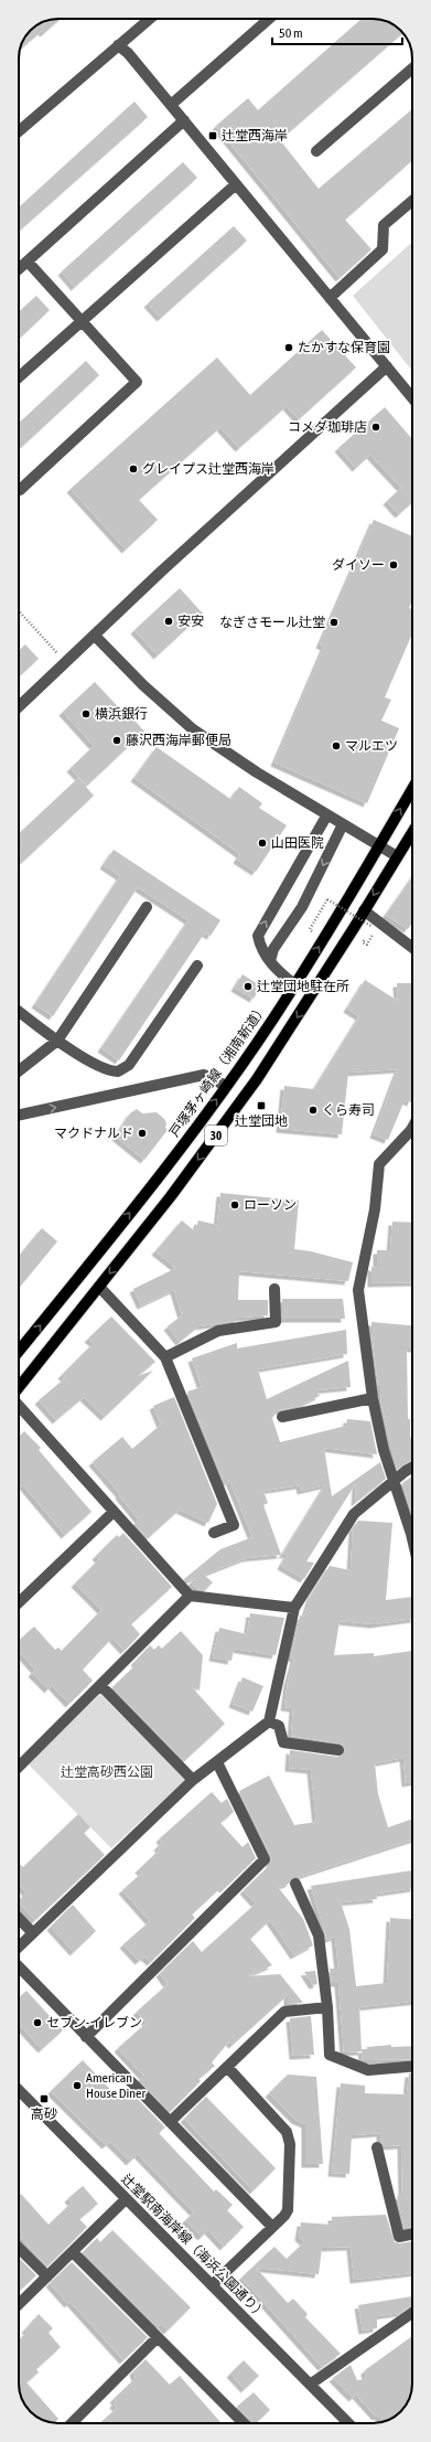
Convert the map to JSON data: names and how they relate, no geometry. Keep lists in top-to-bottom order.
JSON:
{
  "streets": {
    "main road": ["戸塚茅ヶ崎線（湘南新道）", "30"],
    "street": ["辻堂駅南海岸線（海浜公園通り）"]
  },
  "parks": ["辻堂高砂西公園"],
  "places": {
    "transit": ["辻堂西海岸", "辻堂団地", "高砂"],
    "other": [
      "たかすな保育園",
      "コメダ珈琲店",
      "グレイプス辻堂西海岸",
      "ダイソー",
      "安安",
      "なぎさモール辻堂",
      "横浜銀行",
      "藤沢西海岸郵便局",
      "マルエツ",
      "山田医院",
      "辻堂団地駐在所",
      "くら寿司",
      "マクドナルド",
      "ローソン",
      "セブン-イレブン",
      "American House Diner"
    ]
  },
  "scale_bar": "50 m"
}
